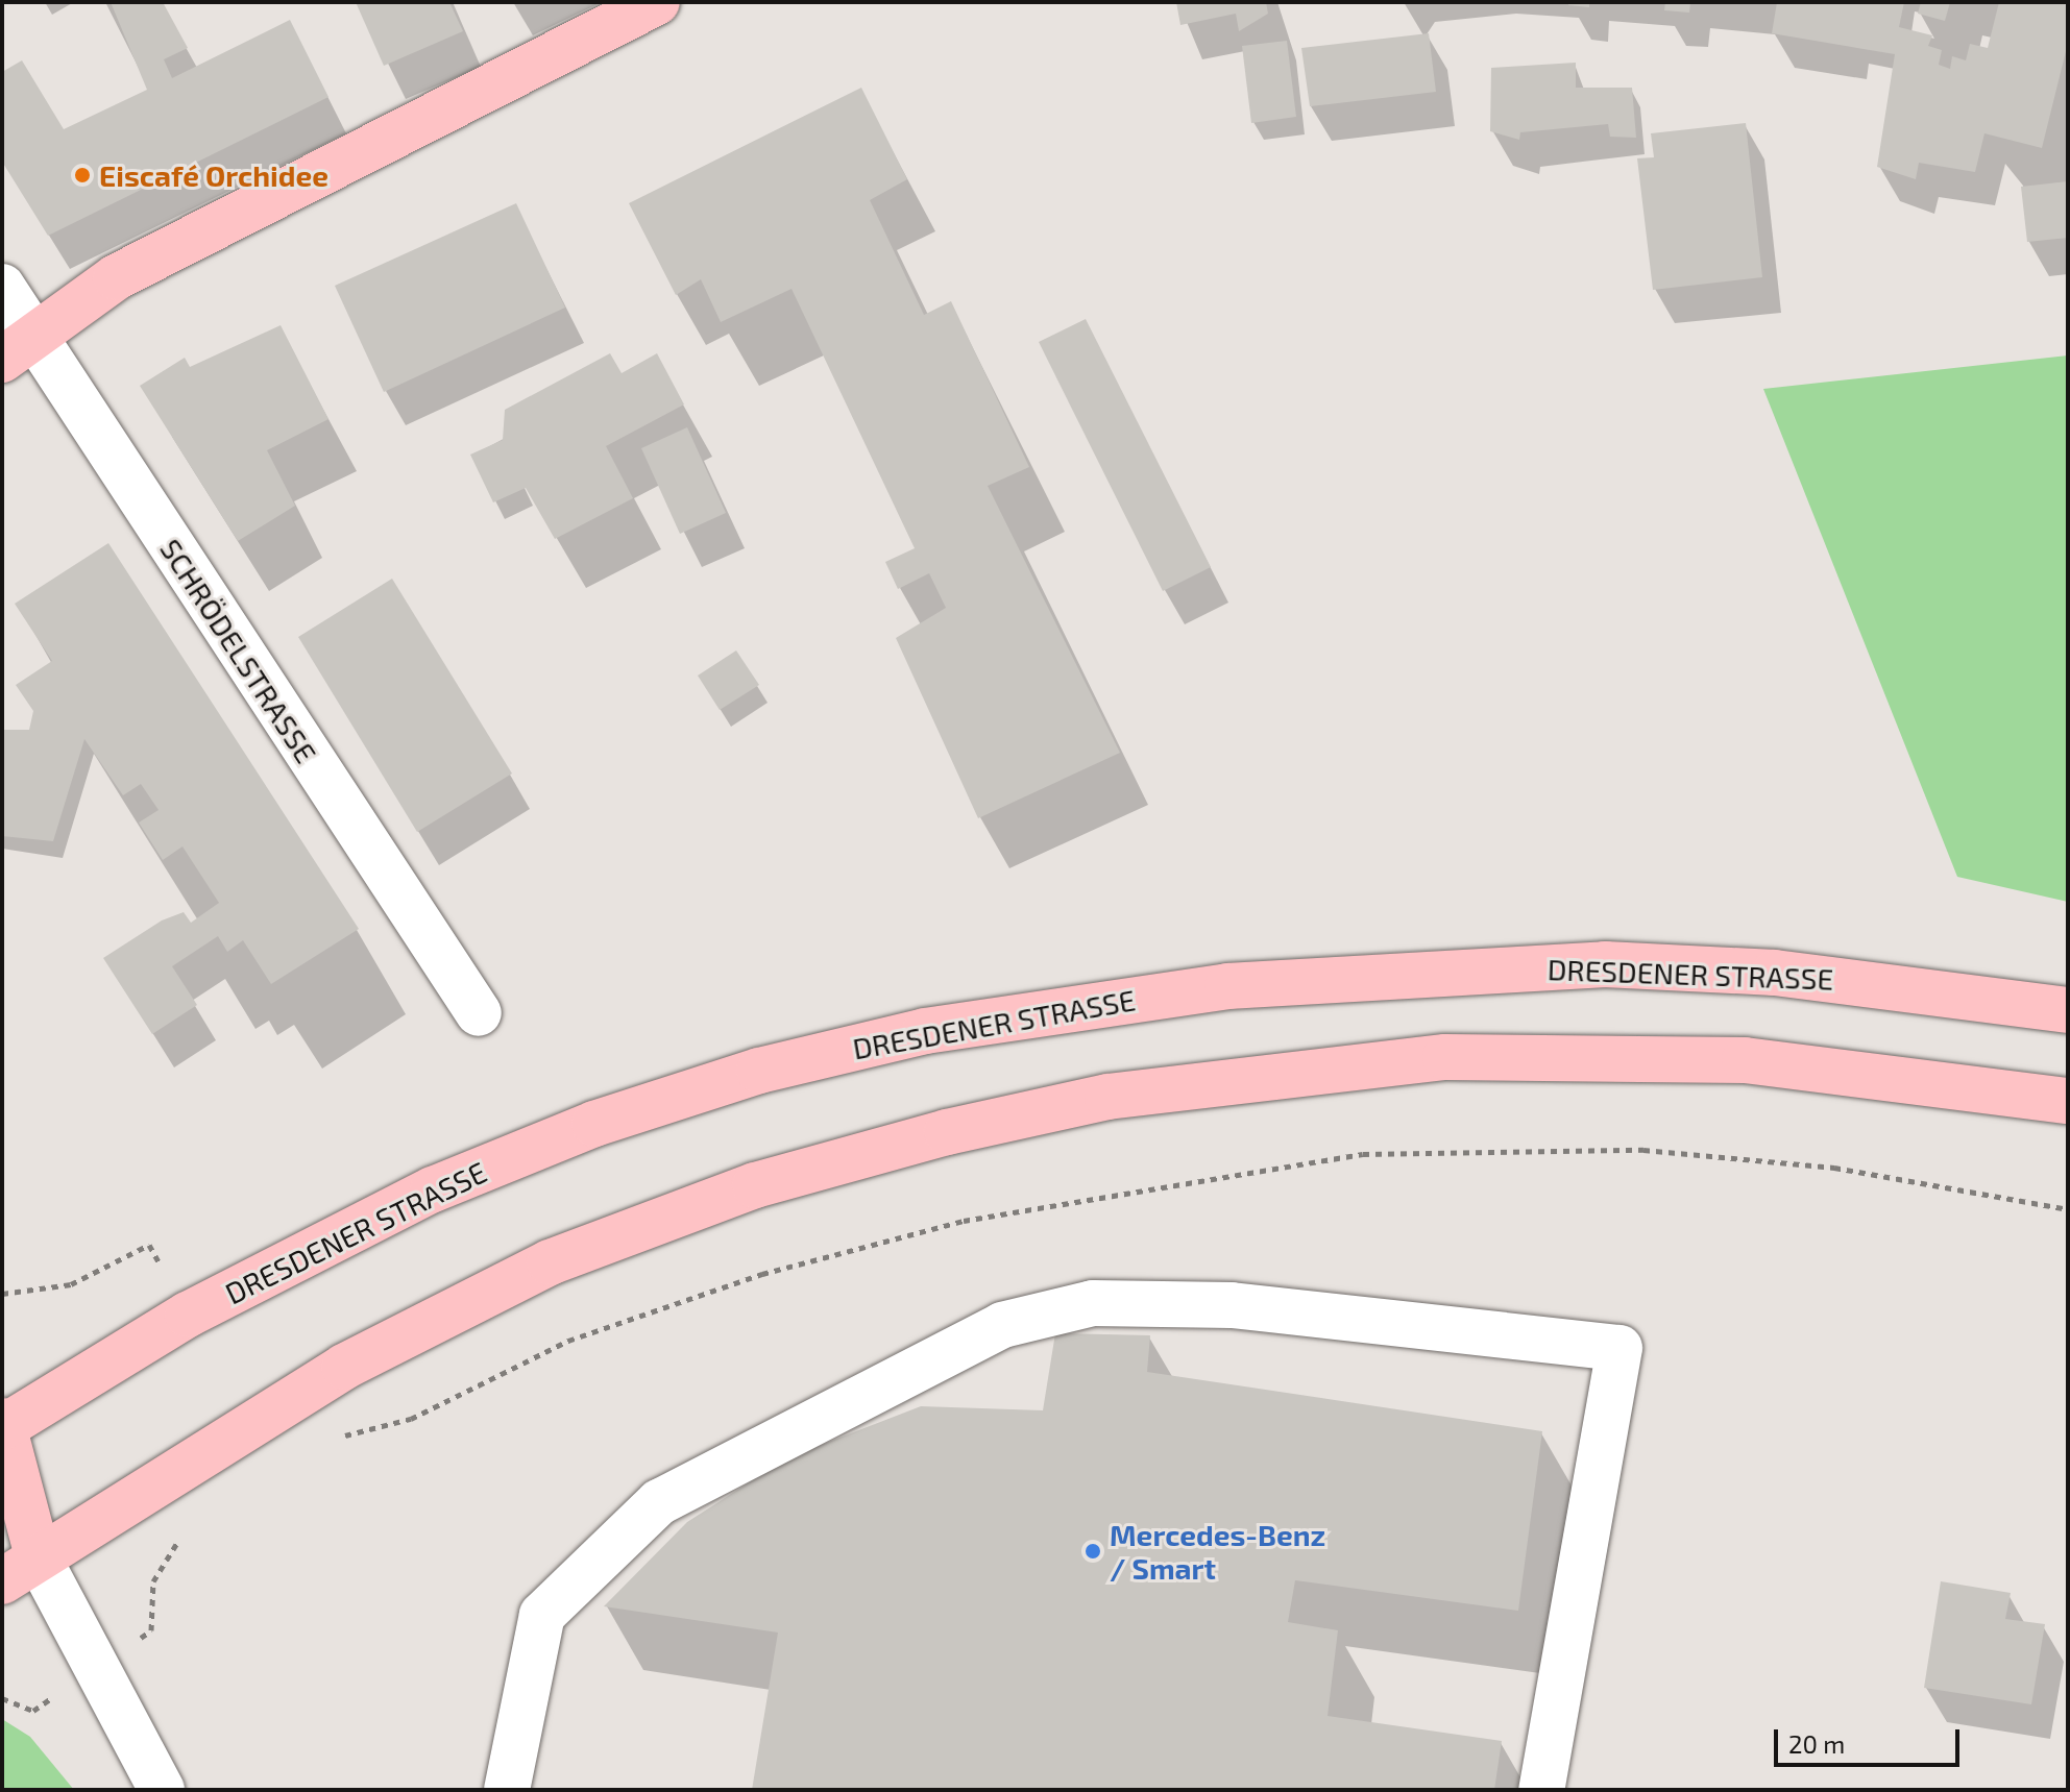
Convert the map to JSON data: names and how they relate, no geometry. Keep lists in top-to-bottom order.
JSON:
{
  "streets": {
    "main road": ["DRESDENER STRASSE"],
    "street": ["SCHRÖDELSTRASSE"]
  },
  "places": ["Eiscafé Orchidee", "Mercedes-Benz / Smart"],
  "scale_bar": "20 m"
}
